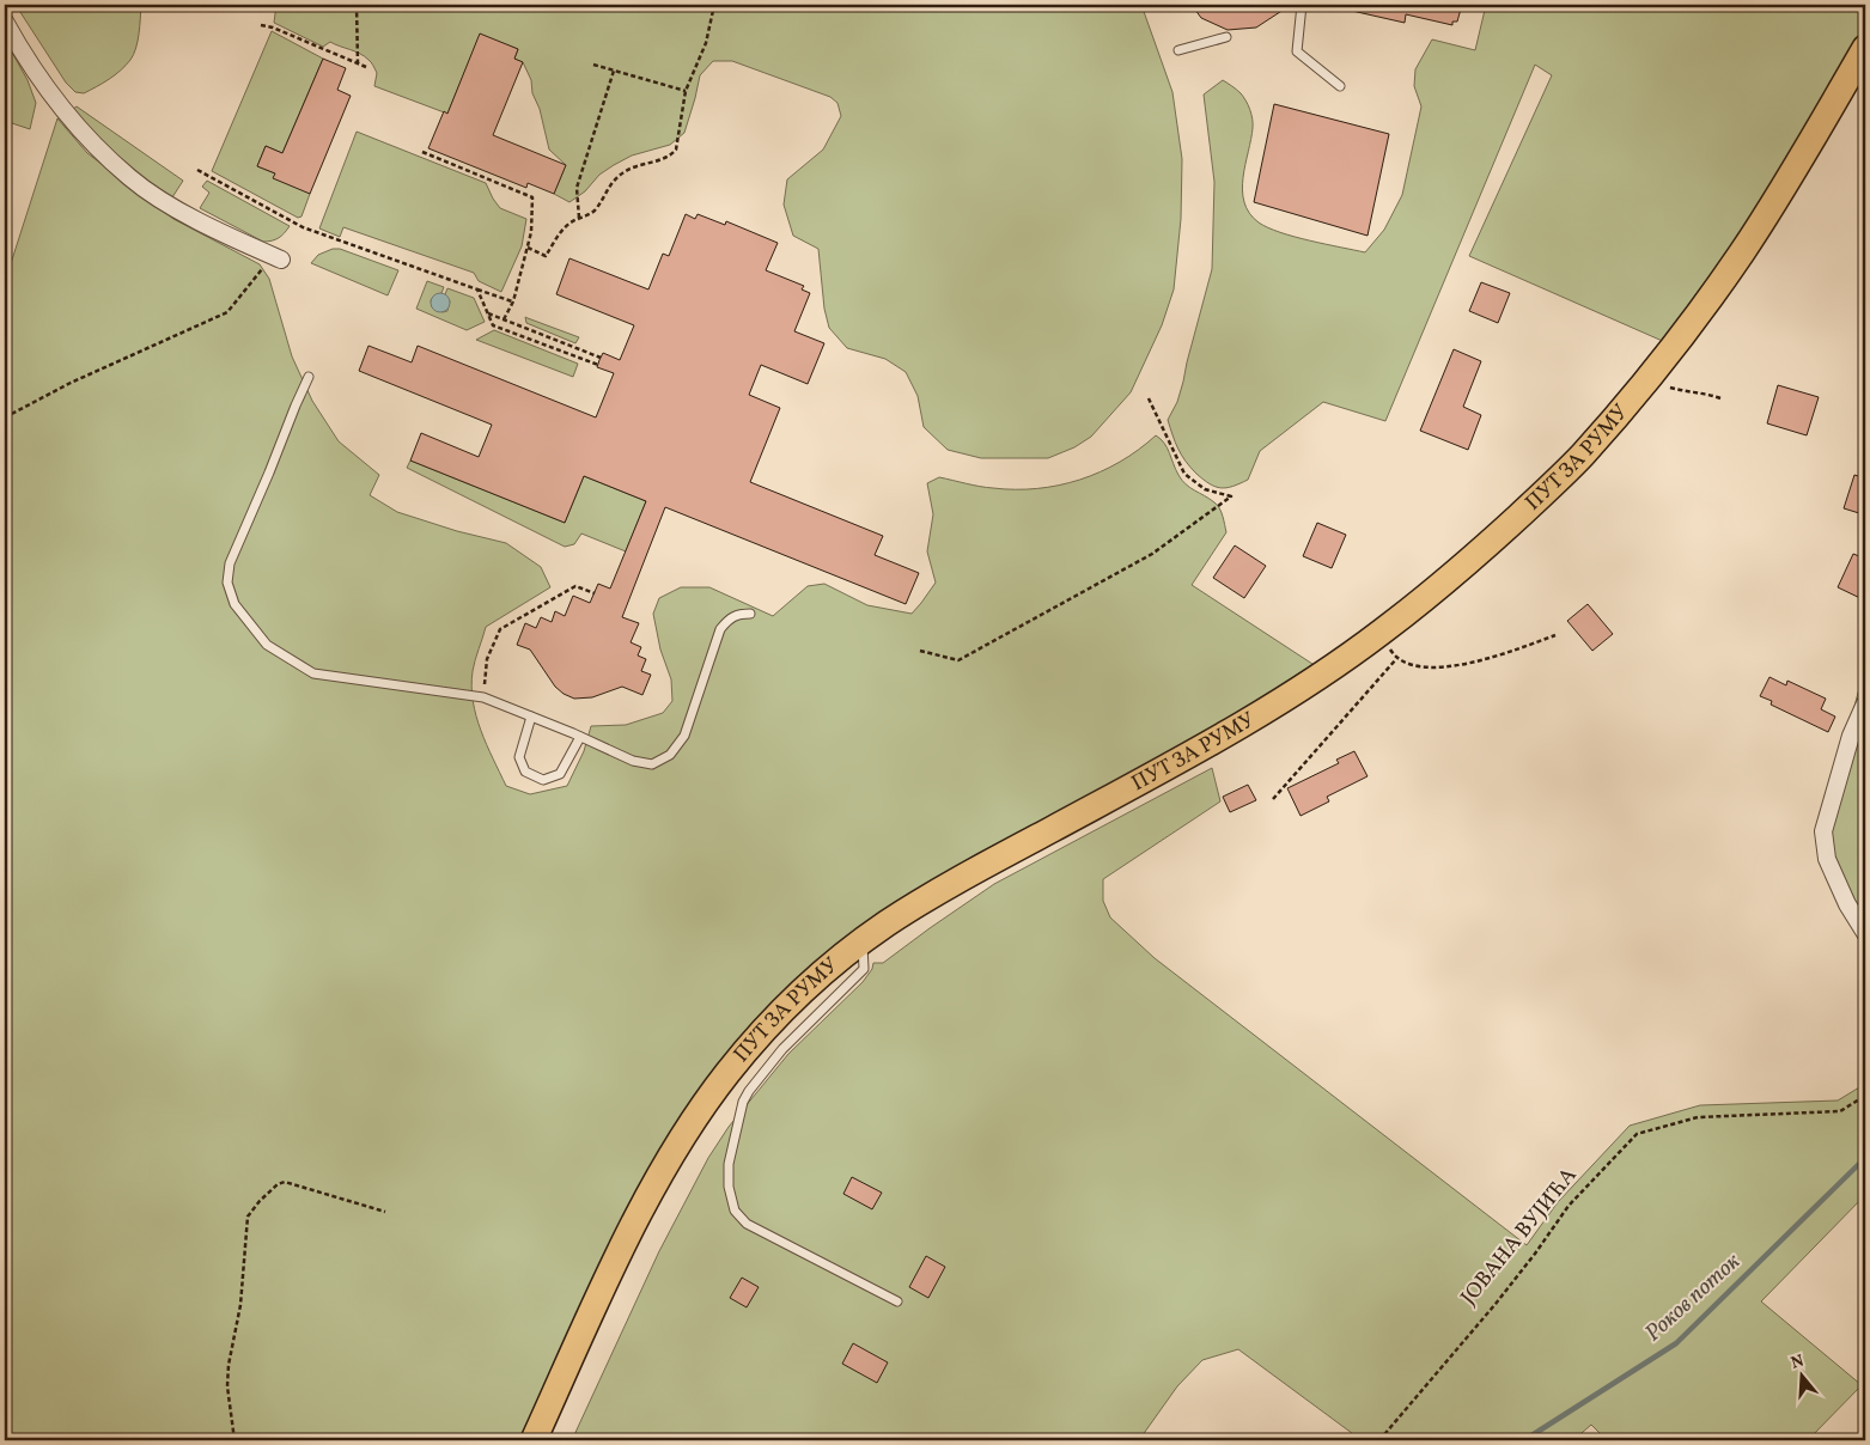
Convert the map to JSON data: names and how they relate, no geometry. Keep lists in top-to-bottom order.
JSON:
{
  "streets": {
    "main road": ["ПУТ ЗА РУМУ"],
    "path": ["ЈОВАНА ВУЈИЋА"]
  },
  "water": ["Роков поток"],
  "north": "top"
}
